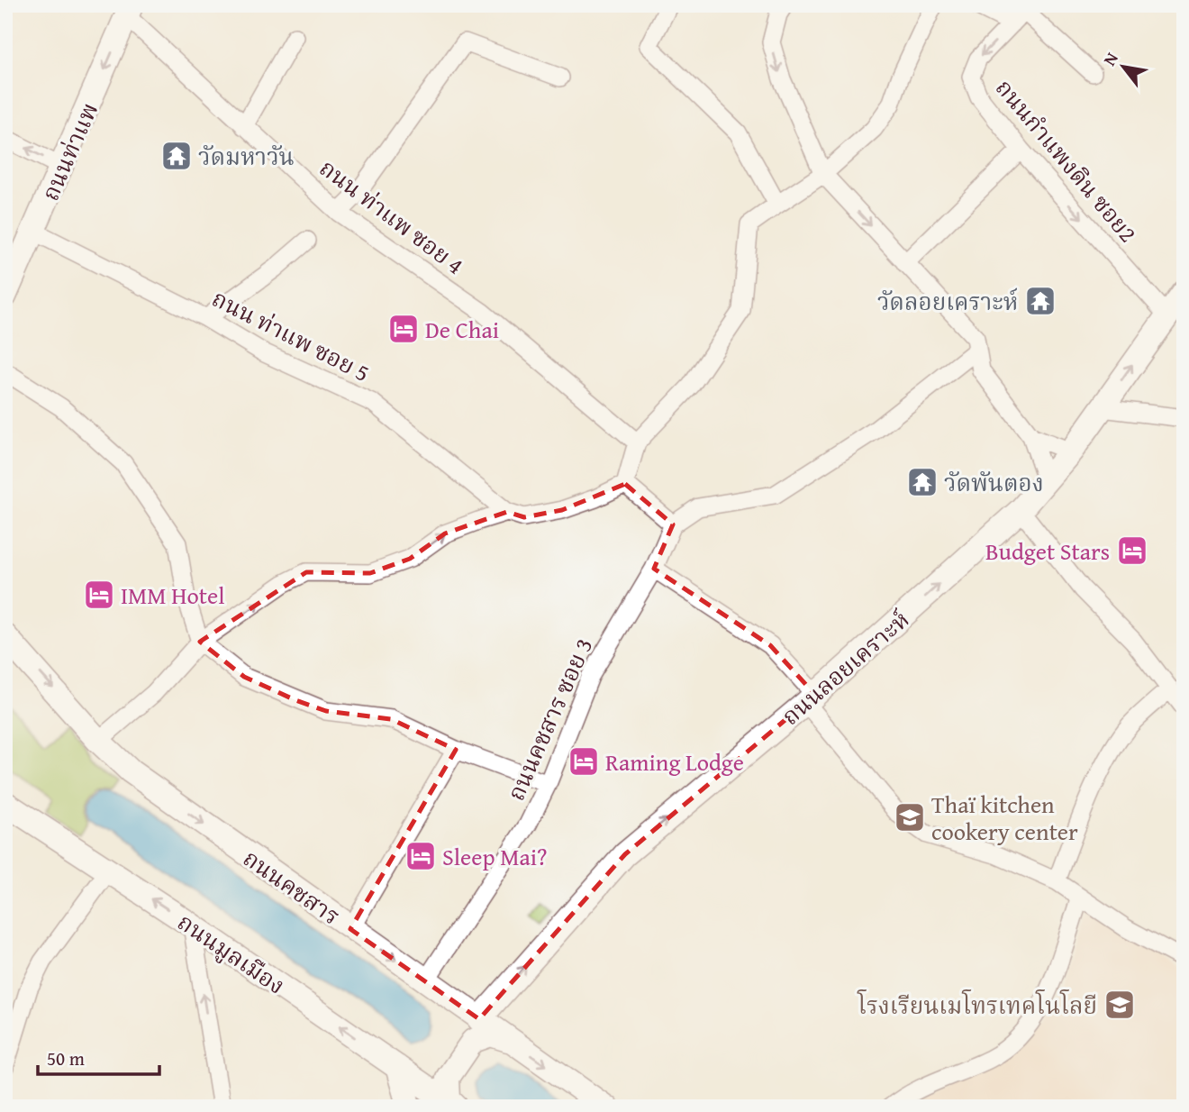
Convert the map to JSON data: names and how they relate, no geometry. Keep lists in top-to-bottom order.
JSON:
{
  "streets": {
    "main road": [
      "ถนนท่าแพ",
      "ถนนลอยเคราะห์",
      "ถนนคชสาร",
      "ถนนมูลเมือง"
    ],
    "street": [
      "ถนนกำแพงดิน ซอย2",
      "ถนน ท่าแพ ซอย 4",
      "ถนน ท่าแพ ซอย 5",
      "ถนนคชสาร ซอย 3"
    ]
  },
  "crossings": [
    ["ถนนท่าแพ", "ถนน ท่าแพ ซอย 4"],
    ["ถนนท่าแพ", "ถนน ท่าแพ ซอย 5"],
    ["ถนนกำแพงดิน ซอย2", "ถนนลอยเคราะห์"],
    ["ถนนลอยเคราะห์", "ถนนคชสาร"],
    ["ถนนคชสาร ซอย 3", "ถนนคชสาร"]
  ],
  "one_way": [
    "ถนนท่าแพ",
    "ถนนกำแพงดิน ซอย2",
    "ถนนลอยเคราะห์",
    "ถนนคชสาร",
    "ถนนมูลเมือง"
  ],
  "places": {
    "temple": ["วัดมหาวัน", "วัดลอยเคราะห์", "วัดพันตอง"],
    "hotel": [
      "De Chai",
      "Budget Stars",
      "IMM Hotel",
      "Raming Lodge",
      "Sleep Mai?"
    ],
    "school or university": ["Thaï kitchen cookery center", "โรงเรียนเมโทรเทคโนโลยี"]
  },
  "scale_bar": "50 m",
  "north": "top left"
}
